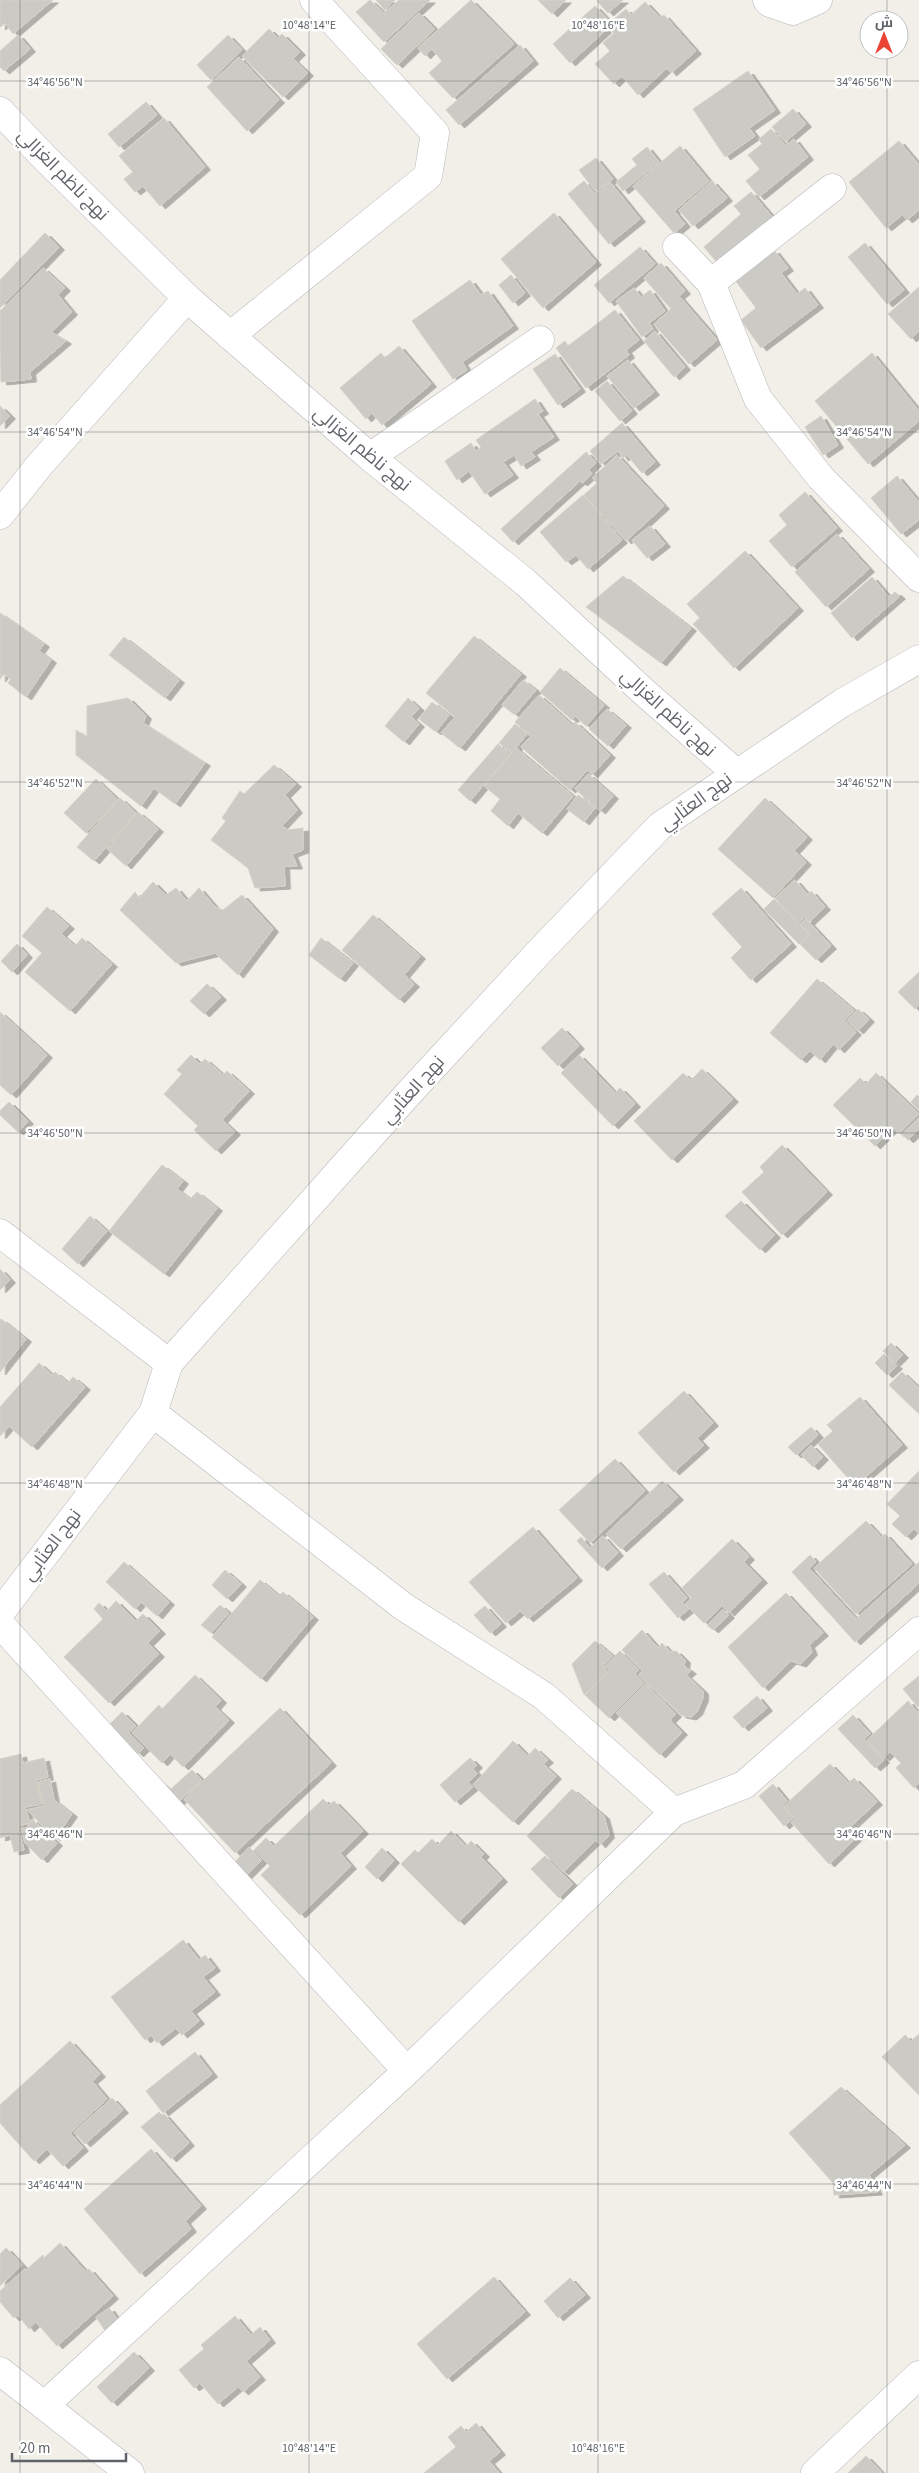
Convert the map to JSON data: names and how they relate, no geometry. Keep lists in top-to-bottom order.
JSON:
{
  "streets": {
    "street": ["نهج ناظم الغزالي", "نهج العنّابي"]
  },
  "crossings": [
    ["نهج ناظم الغزالي", "نهج العنّابي"]
  ],
  "scale_bar": "20 m",
  "north": "top",
  "coordinates": [
    "10°48'14\"E",
    "10°48'16\"E",
    "34°46'56\"N",
    "34°46'54\"N",
    "34°46'52\"N",
    "34°46'50\"N",
    "34°46'48\"N",
    "34°46'46\"N",
    "34°46'44\"N"
  ]
}
